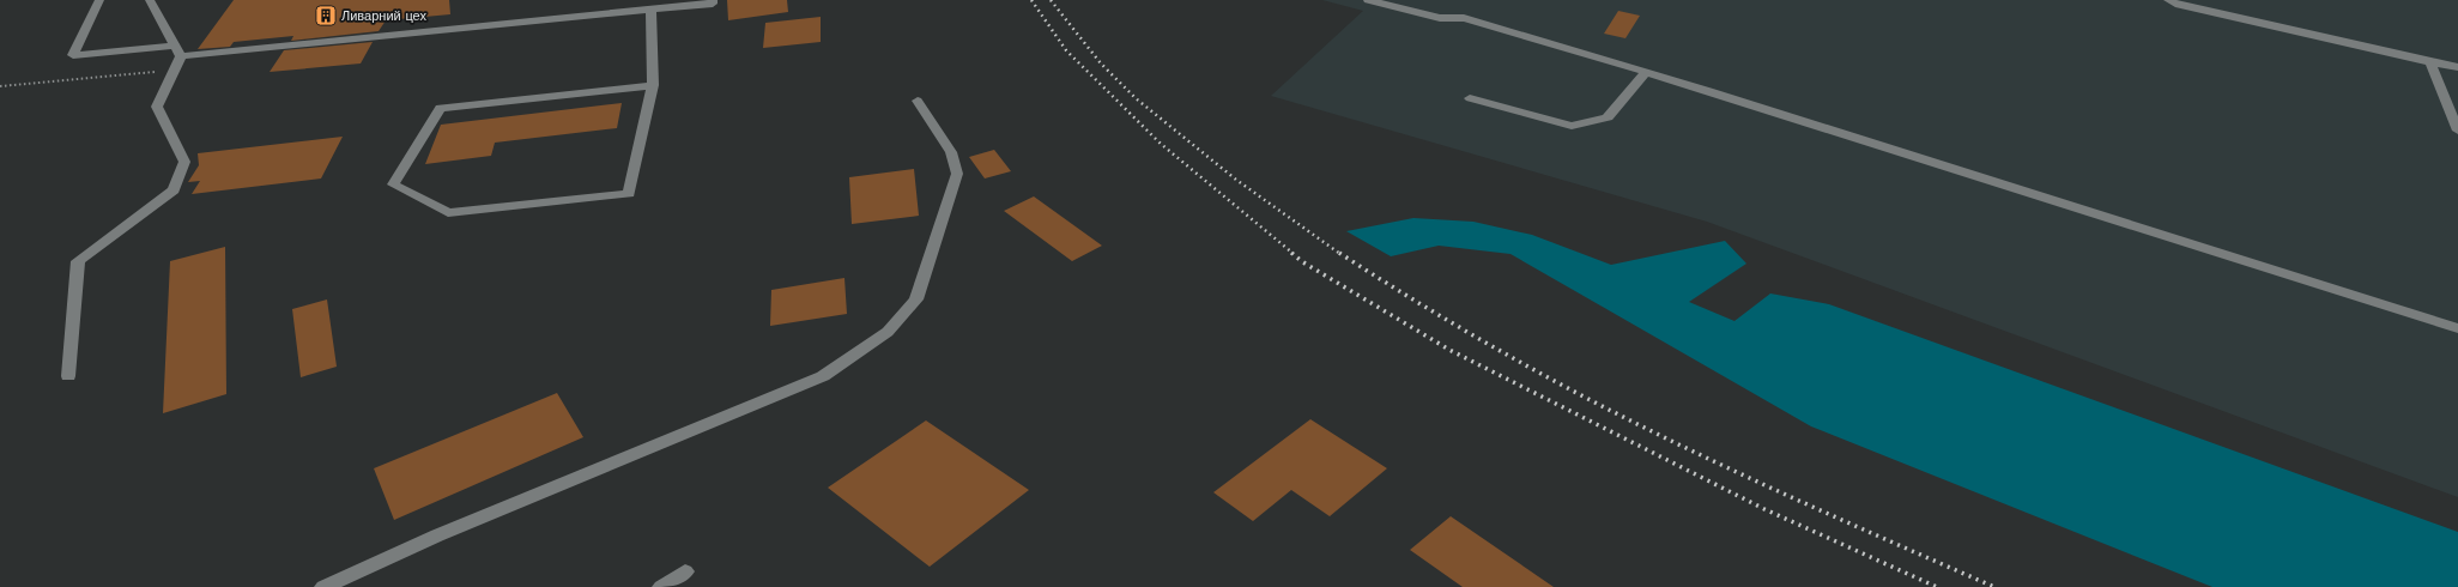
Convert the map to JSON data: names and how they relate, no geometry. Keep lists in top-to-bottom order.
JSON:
{
  "places": {
    "building": ["Ливарний цех"]
  }
}
